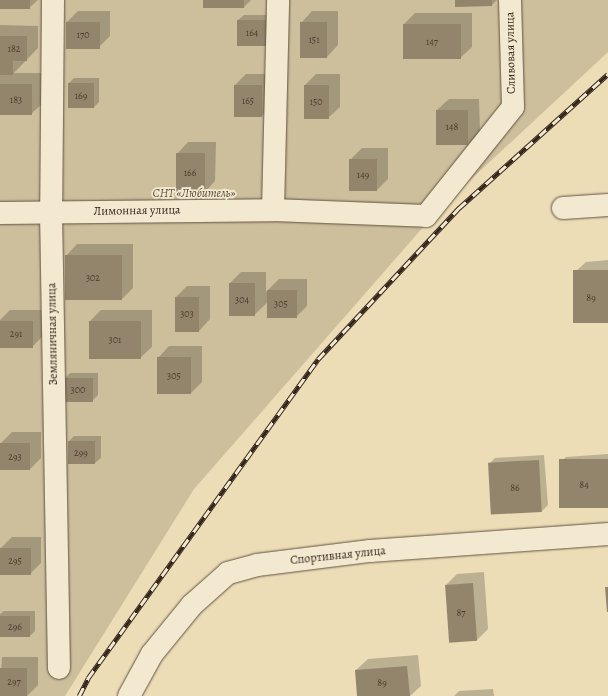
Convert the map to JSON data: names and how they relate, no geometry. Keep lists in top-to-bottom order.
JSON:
{
  "streets": {
    "street": [
      "Сливовая улица",
      "Лимонная улица",
      "Земляничная улица",
      "Спортивная улица"
    ]
  },
  "crossings": [
    ["Сливовая улица", "Лимонная улица"],
    ["Лимонная улица", "Земляничная улица"]
  ],
  "parks": ["СНТ «Любитель»"],
  "house_numbers": [
    "164",
    "170",
    "151",
    "147",
    "182",
    "169",
    "183",
    "165",
    "150",
    "148",
    "166",
    "149",
    "302",
    "89",
    "304",
    "305",
    "303",
    "291",
    "301",
    "305",
    "300",
    "299",
    "293",
    "84",
    "86",
    "295",
    "87",
    "296",
    "297",
    "89"
  ]
}
